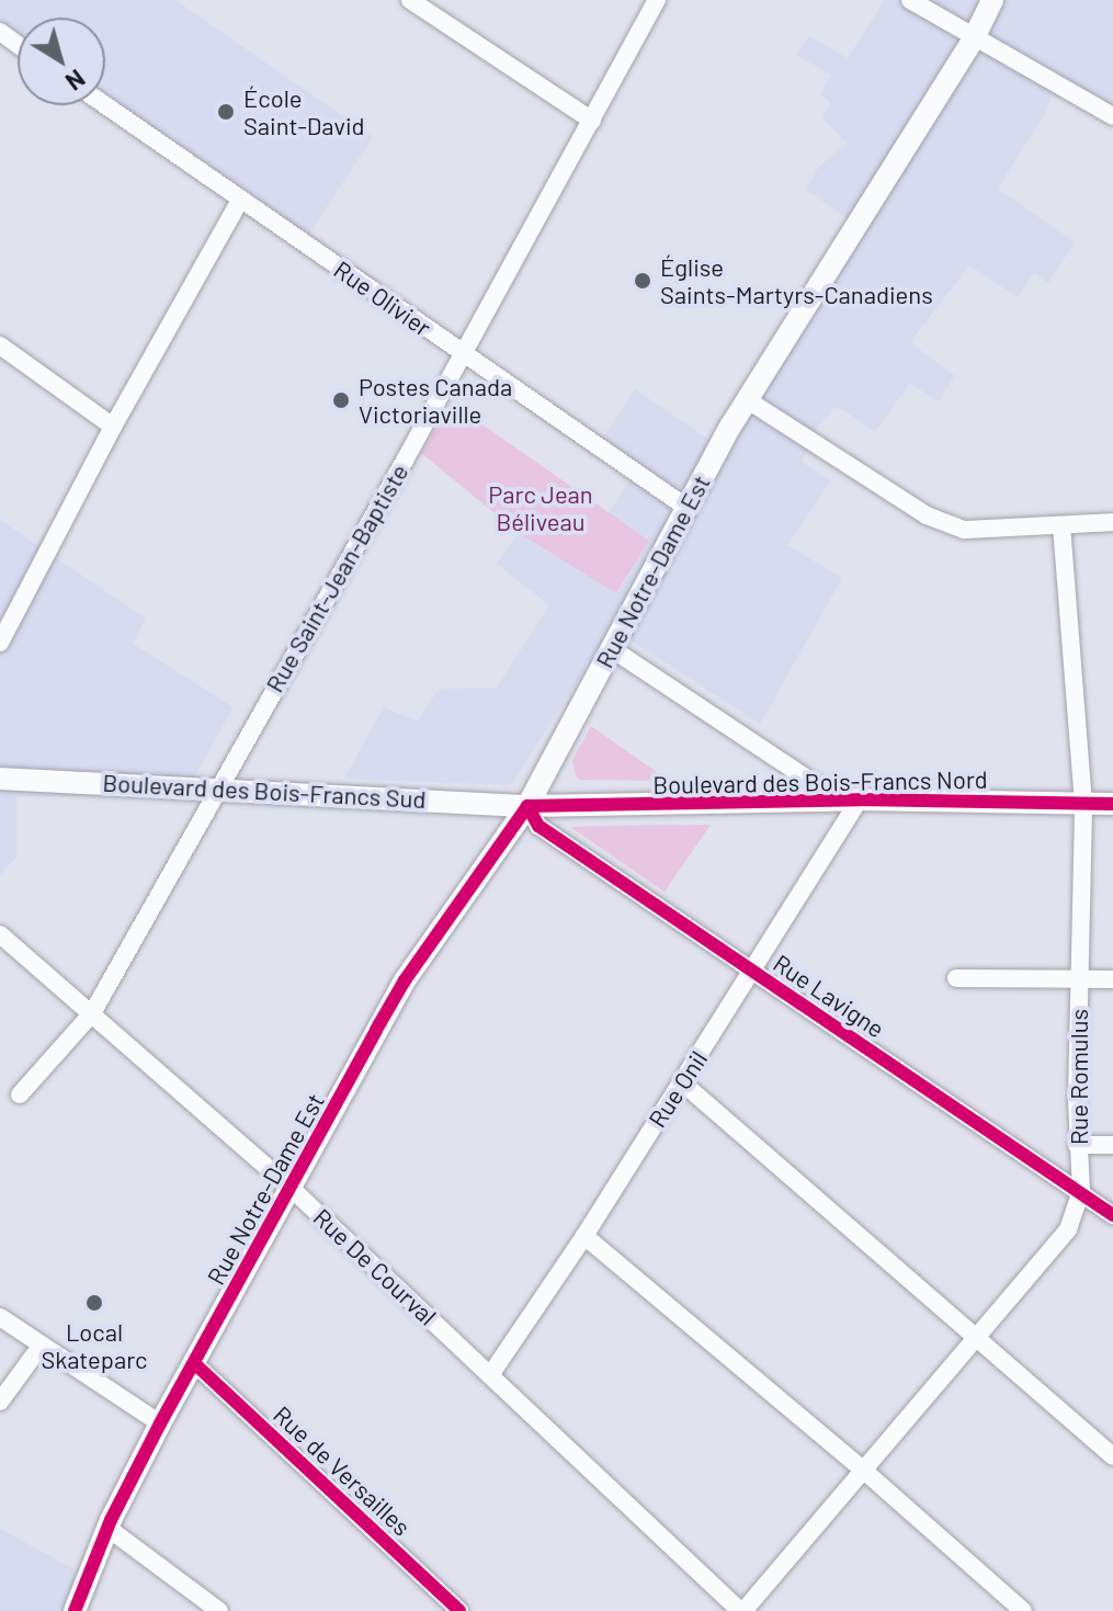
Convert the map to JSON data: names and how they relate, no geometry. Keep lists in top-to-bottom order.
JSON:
{
  "streets": {
    "street": [
      "Rue Olivier",
      "Rue Notre-Dame Est",
      "Rue Saint-Jean-Baptiste",
      "Boulevard des Bois-Francs Nord",
      "Boulevard des Bois-Francs Sud",
      "Rue Lavigne",
      "Rue Romulus",
      "Rue Onil",
      "Rue De Courval",
      "Rue de Versailles"
    ]
  },
  "crossings": [
    ["Rue Olivier", "Rue Notre-Dame Est"],
    ["Rue Olivier", "Rue Saint-Jean-Baptiste"],
    ["Rue Notre-Dame Est", "Boulevard des Bois-Francs Nord"],
    ["Rue Notre-Dame Est", "Boulevard des Bois-Francs Sud"],
    ["Rue Notre-Dame Est", "Rue Lavigne"],
    ["Rue Notre-Dame Est", "Rue De Courval"],
    ["Rue Notre-Dame Est", "Rue de Versailles"],
    ["Rue Saint-Jean-Baptiste", "Boulevard des Bois-Francs Sud"],
    ["Rue Saint-Jean-Baptiste", "Rue De Courval"],
    ["Boulevard des Bois-Francs Nord", "Boulevard des Bois-Francs Sud"],
    ["Boulevard des Bois-Francs Nord", "Rue Lavigne"],
    ["Boulevard des Bois-Francs Nord", "Rue Romulus"],
    ["Boulevard des Bois-Francs Nord", "Rue Onil"],
    ["Boulevard des Bois-Francs Sud", "Rue Lavigne"],
    ["Rue Lavigne", "Rue Romulus"],
    ["Rue Lavigne", "Rue Onil"],
    ["Rue Romulus", "Rue De Courval"],
    ["Rue Onil", "Rue De Courval"]
  ],
  "parks": ["Parc Jean Béliveau"],
  "places": [
    "École Saint-David",
    "Église Saints-Martyrs-Canadiens",
    "Postes Canada Victoriaville",
    "Local Skateparc"
  ],
  "north": "bottom right"
}
